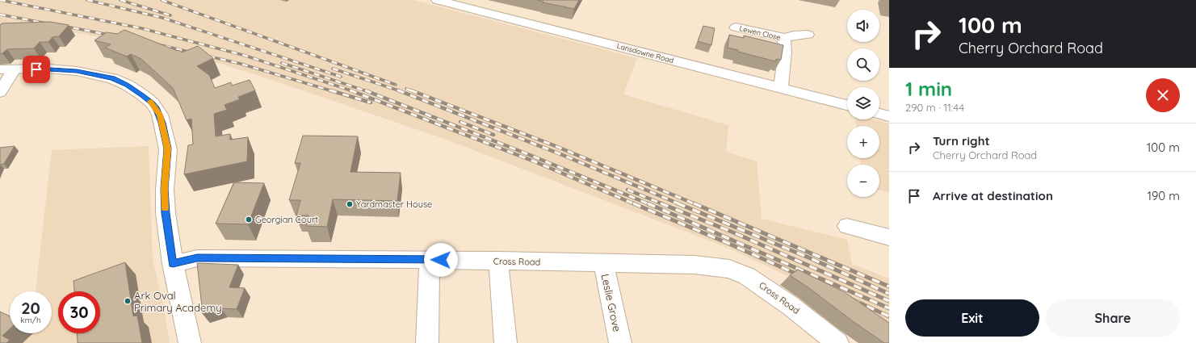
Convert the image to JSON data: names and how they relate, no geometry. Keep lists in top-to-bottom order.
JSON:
{
  "streets": {
    "street": [
      "Lewen Close",
      "Lansdowne Road",
      "Cross Road",
      "Leslie Grove"
    ]
  },
  "crossings": [
    ["Lewen Close", "Lansdowne Road"],
    ["Cross Road", "Leslie Grove"]
  ],
  "places": ["Yardmaster House", "Georgian Court", "Ark Oval Primary Academy"],
  "page": {
    "turn": ["100 m", "Cherry Orchard Road"],
    "map_buttons": ["+", "−"],
    "heading": ["1 min", "290 m · 11:44"],
    "list": [
      {
        "name": "Turn right",
        "note": "Cherry Orchard Road",
        "value": "100 m"
      },
      {
        "name": "Arrive at destination",
        "value": "190 m"
      }
    ],
    "speed": "20 km/h",
    "limit": "30",
    "buttons": ["Exit", "Share"]
  }
}
